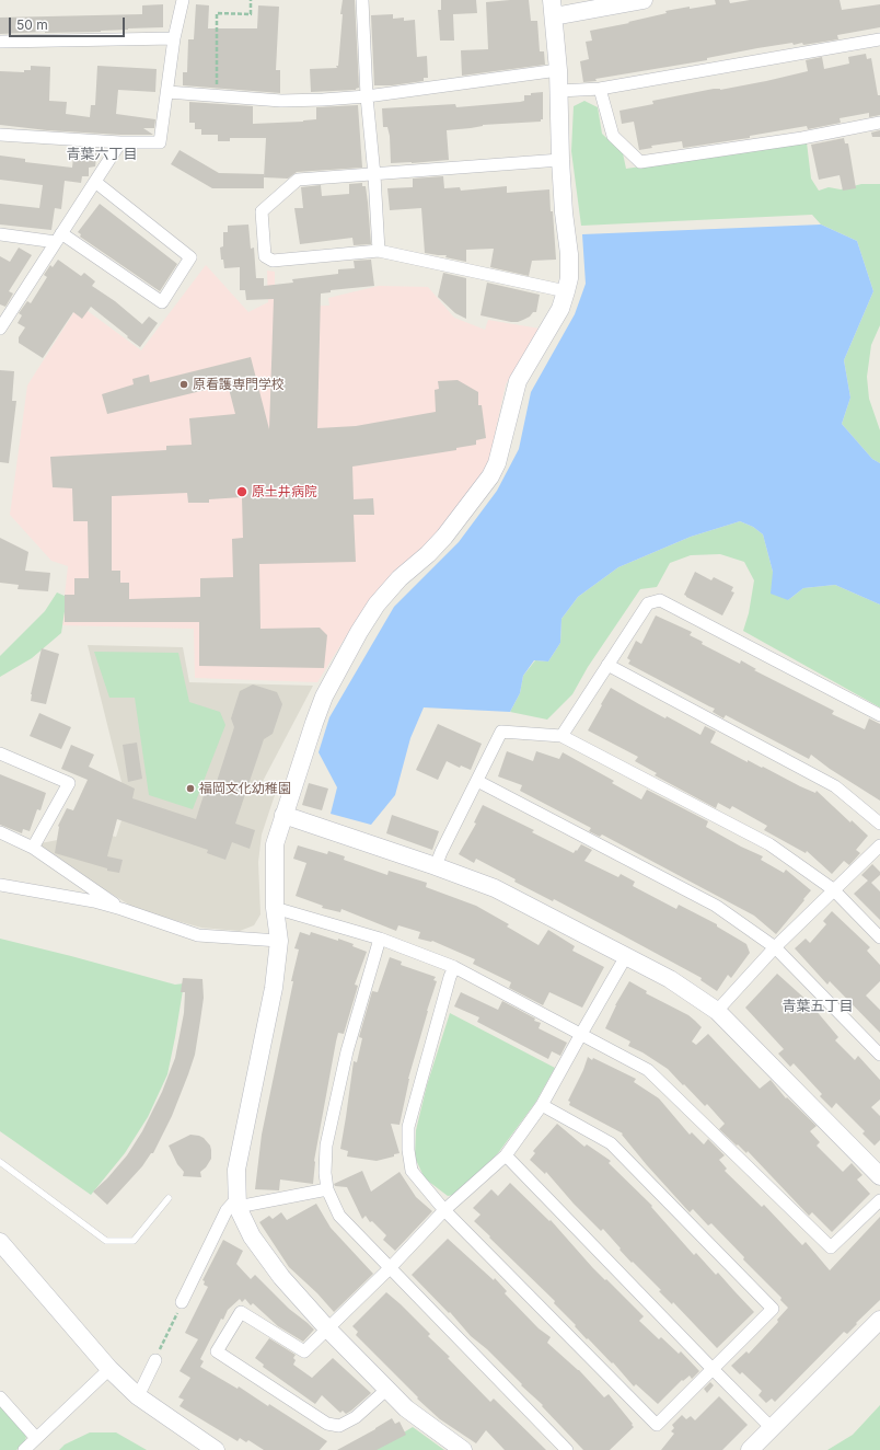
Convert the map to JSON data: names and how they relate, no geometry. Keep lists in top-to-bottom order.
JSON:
{
  "districts": ["青葉六丁目", "青葉五丁目"],
  "places": ["原看護専門学校", "原土井病院", "福岡文化幼稚園"],
  "scale_bar": "50 m"
}
